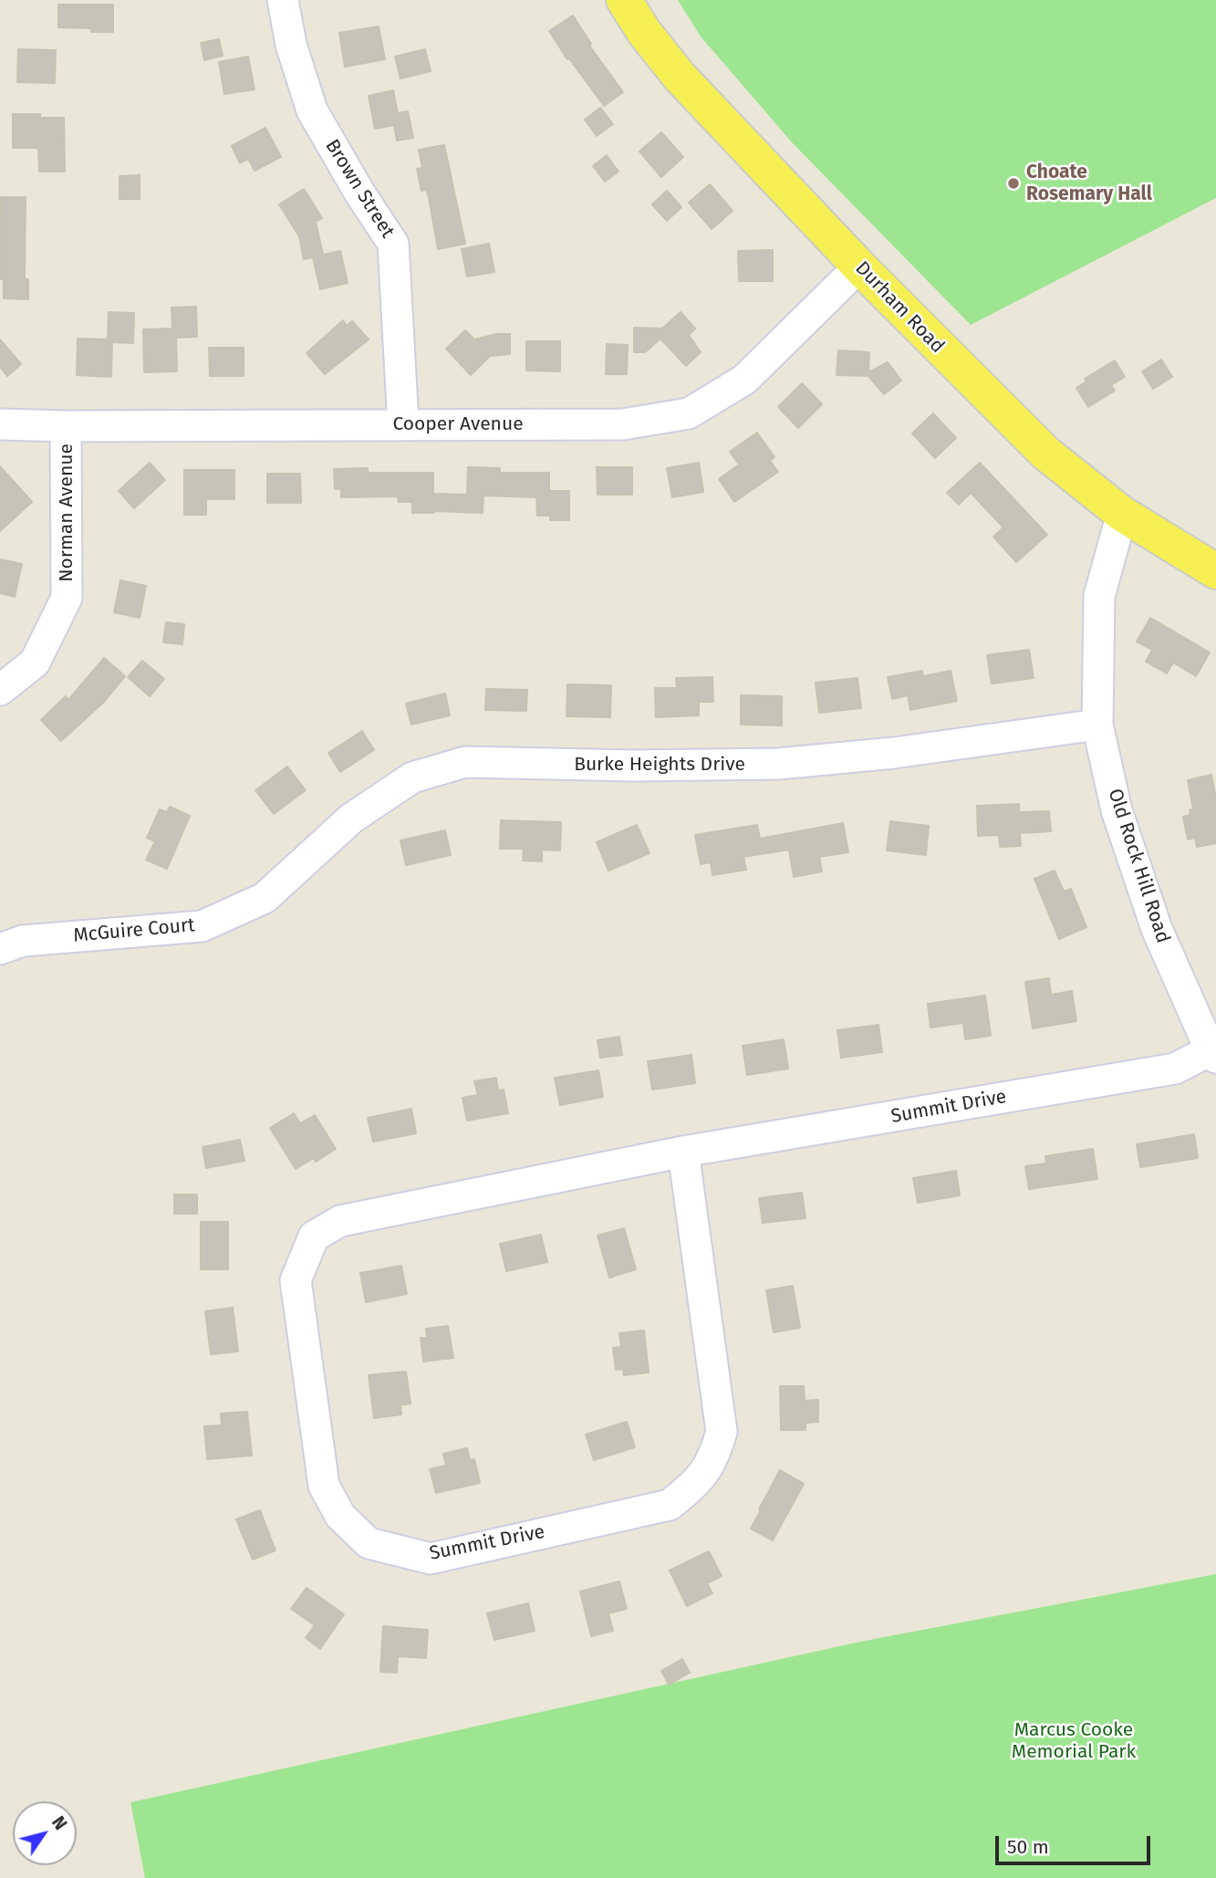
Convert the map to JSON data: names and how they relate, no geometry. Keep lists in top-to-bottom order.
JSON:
{
  "streets": {
    "main road": ["Durham Road"],
    "street": [
      "Brown Street",
      "Cooper Avenue",
      "Norman Avenue",
      "Burke Heights Drive",
      "Old Rock Hill Road",
      "McGuire Court",
      "Summit Drive"
    ]
  },
  "crossings": [
    ["Brown Street", "Cooper Avenue"],
    ["Durham Road", "Cooper Avenue"],
    ["Durham Road", "Old Rock Hill Road"],
    ["Cooper Avenue", "Norman Avenue"],
    ["Burke Heights Drive", "Old Rock Hill Road"],
    ["Burke Heights Drive", "McGuire Court"],
    ["Old Rock Hill Road", "Summit Drive"]
  ],
  "parks": ["Marcus Cooke Memorial Park"],
  "places": ["Choate Rosemary Hall"],
  "scale_bar": "50 m",
  "north": "top right"
}
